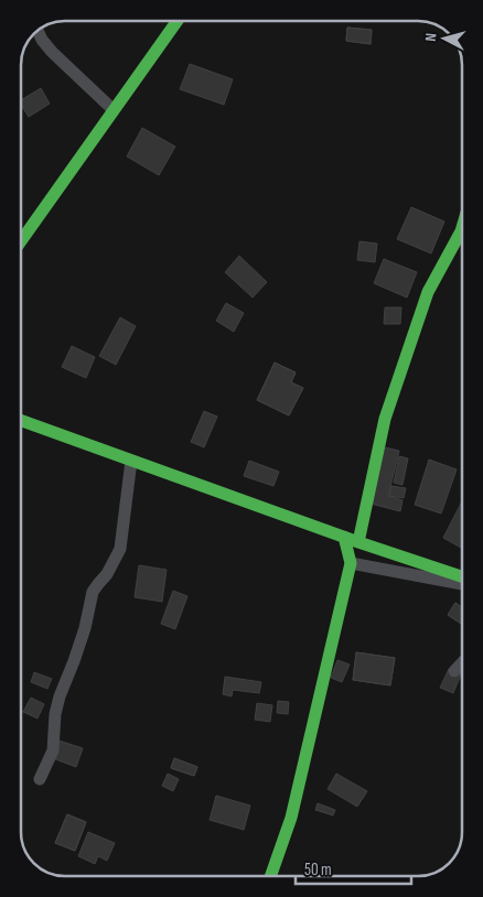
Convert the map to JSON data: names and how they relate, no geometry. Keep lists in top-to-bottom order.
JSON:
{
  "scale_bar": "50 m",
  "north": "left"
}
